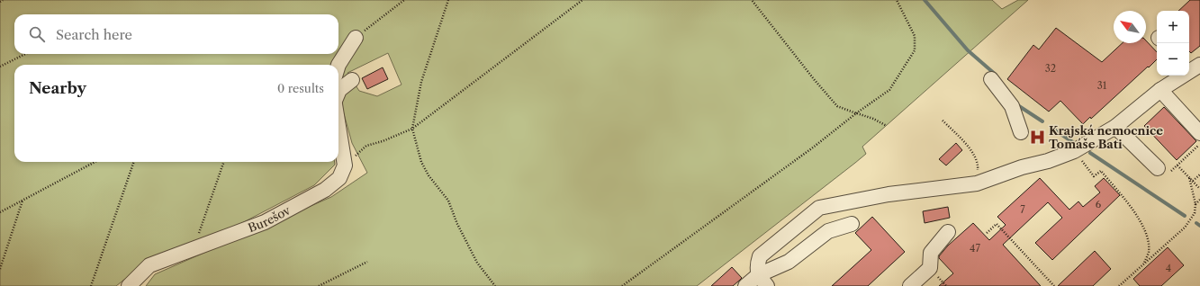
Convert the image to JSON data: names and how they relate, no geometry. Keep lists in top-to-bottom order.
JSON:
{
  "streets": {
    "street": ["Burešov"]
  },
  "places": {
    "hospital": ["Krajská nemocnice Tomáše Bati"]
  },
  "house_numbers": [
    "32",
    "31",
    "6",
    "7",
    "47",
    "4"
  ],
  "north": "top left",
  "page": {
    "map_buttons": ["+", "−"],
    "search": "Search here",
    "heading": ["Nearby", "0 results"]
  }
}
